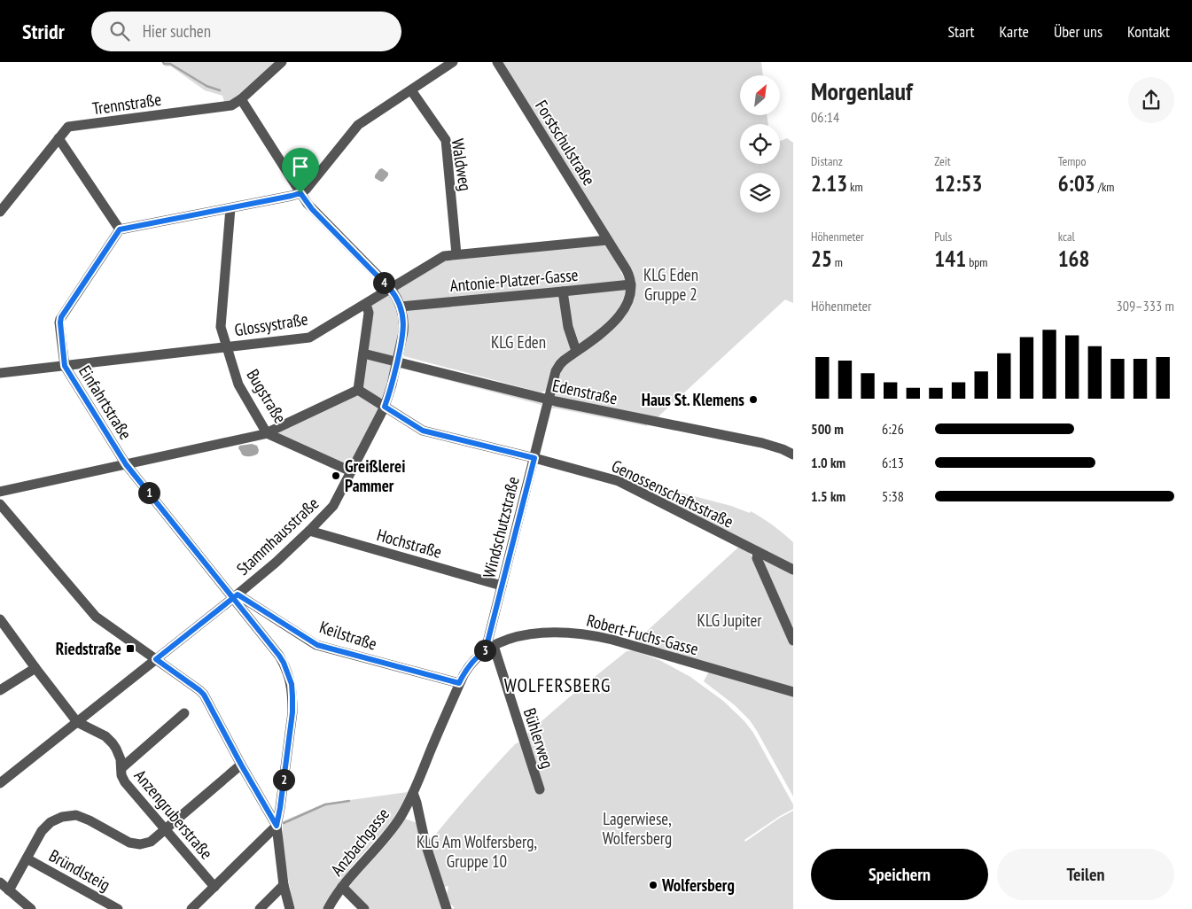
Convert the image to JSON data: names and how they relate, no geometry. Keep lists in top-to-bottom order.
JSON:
{
  "streets": {
    "street": [
      "Trennstraße",
      "Forstschulstraße",
      "Waldweg",
      "Antonie-Platzer-Gasse",
      "Glossystraße",
      "Edenstraße",
      "Bugstraße",
      "Einfahrtstraße",
      "Genossenschaftsstraße",
      "Windschutzstraße",
      "Stammhausstraße",
      "Hochstraße",
      "Robert-Fuchs-Gasse",
      "Keilstraße",
      "Bühlerweg",
      "Anzengruberstraße",
      "Anzbachgasse",
      "Bründlsteig"
    ]
  },
  "crossings": [
    ["Forstschulstraße", "Glossystraße"],
    ["Waldweg", "Glossystraße"],
    ["Antonie-Platzer-Gasse", "Windschutzstraße"],
    ["Antonie-Platzer-Gasse", "Stammhausstraße"],
    ["Glossystraße", "Bugstraße"],
    ["Glossystraße", "Einfahrtstraße"],
    ["Edenstraße", "Windschutzstraße"],
    ["Edenstraße", "Stammhausstraße"],
    ["Bugstraße", "Stammhausstraße"],
    ["Einfahrtstraße", "Stammhausstraße"],
    ["Einfahrtstraße", "Keilstraße"],
    ["Genossenschaftsstraße", "Windschutzstraße"],
    ["Genossenschaftsstraße", "Stammhausstraße"],
    ["Windschutzstraße", "Hochstraße"],
    ["Windschutzstraße", "Robert-Fuchs-Gasse"],
    ["Windschutzstraße", "Bühlerweg"],
    ["Stammhausstraße", "Hochstraße"],
    ["Stammhausstraße", "Keilstraße"],
    ["Stammhausstraße", "Anzengruberstraße"],
    ["Robert-Fuchs-Gasse", "Keilstraße"],
    ["Robert-Fuchs-Gasse", "Bühlerweg"],
    ["Robert-Fuchs-Gasse", "Anzbachgasse"]
  ],
  "districts": ["WOLFERSBERG"],
  "parks": [
    "KLG Eden Gruppe 2",
    "KLG Eden",
    "KLG Jupiter",
    "Lagerwiese, Wolfersberg",
    "KLG Am Wolfersberg, Gruppe 10"
  ],
  "places": {
    "other": ["Haus St. Klemens", "Greißlerei Pammer", "Wolfersberg"],
    "transit": ["Riedstraße"]
  },
  "north": "top right",
  "page": {
    "header": "Stridr",
    "search": "Hier suchen",
    "nav": [
      "Start",
      "Karte",
      "Über uns",
      "Kontakt"
    ],
    "heading": ["Morgenlauf", "06:14"],
    "stats": [
      ["Distanz", "2.13 km"],
      ["Zeit", "12:53"],
      ["Tempo", "6:03 /km"],
      ["Höhenmeter", "25 m"],
      ["Puls", "141 bpm"],
      ["kcal", "168"]
    ],
    "pins": [
      "4",
      "1",
      "3",
      "2"
    ],
    "chart": ["Höhenmeter", "309–333 m"],
    "list": [
      {
        "name": "500 m",
        "note": "6:26"
      },
      {
        "name": "1.0 km",
        "note": "6:13"
      },
      {
        "name": "1.5 km",
        "note": "5:38"
      }
    ],
    "buttons": ["Speichern", "Teilen"]
  }
}
